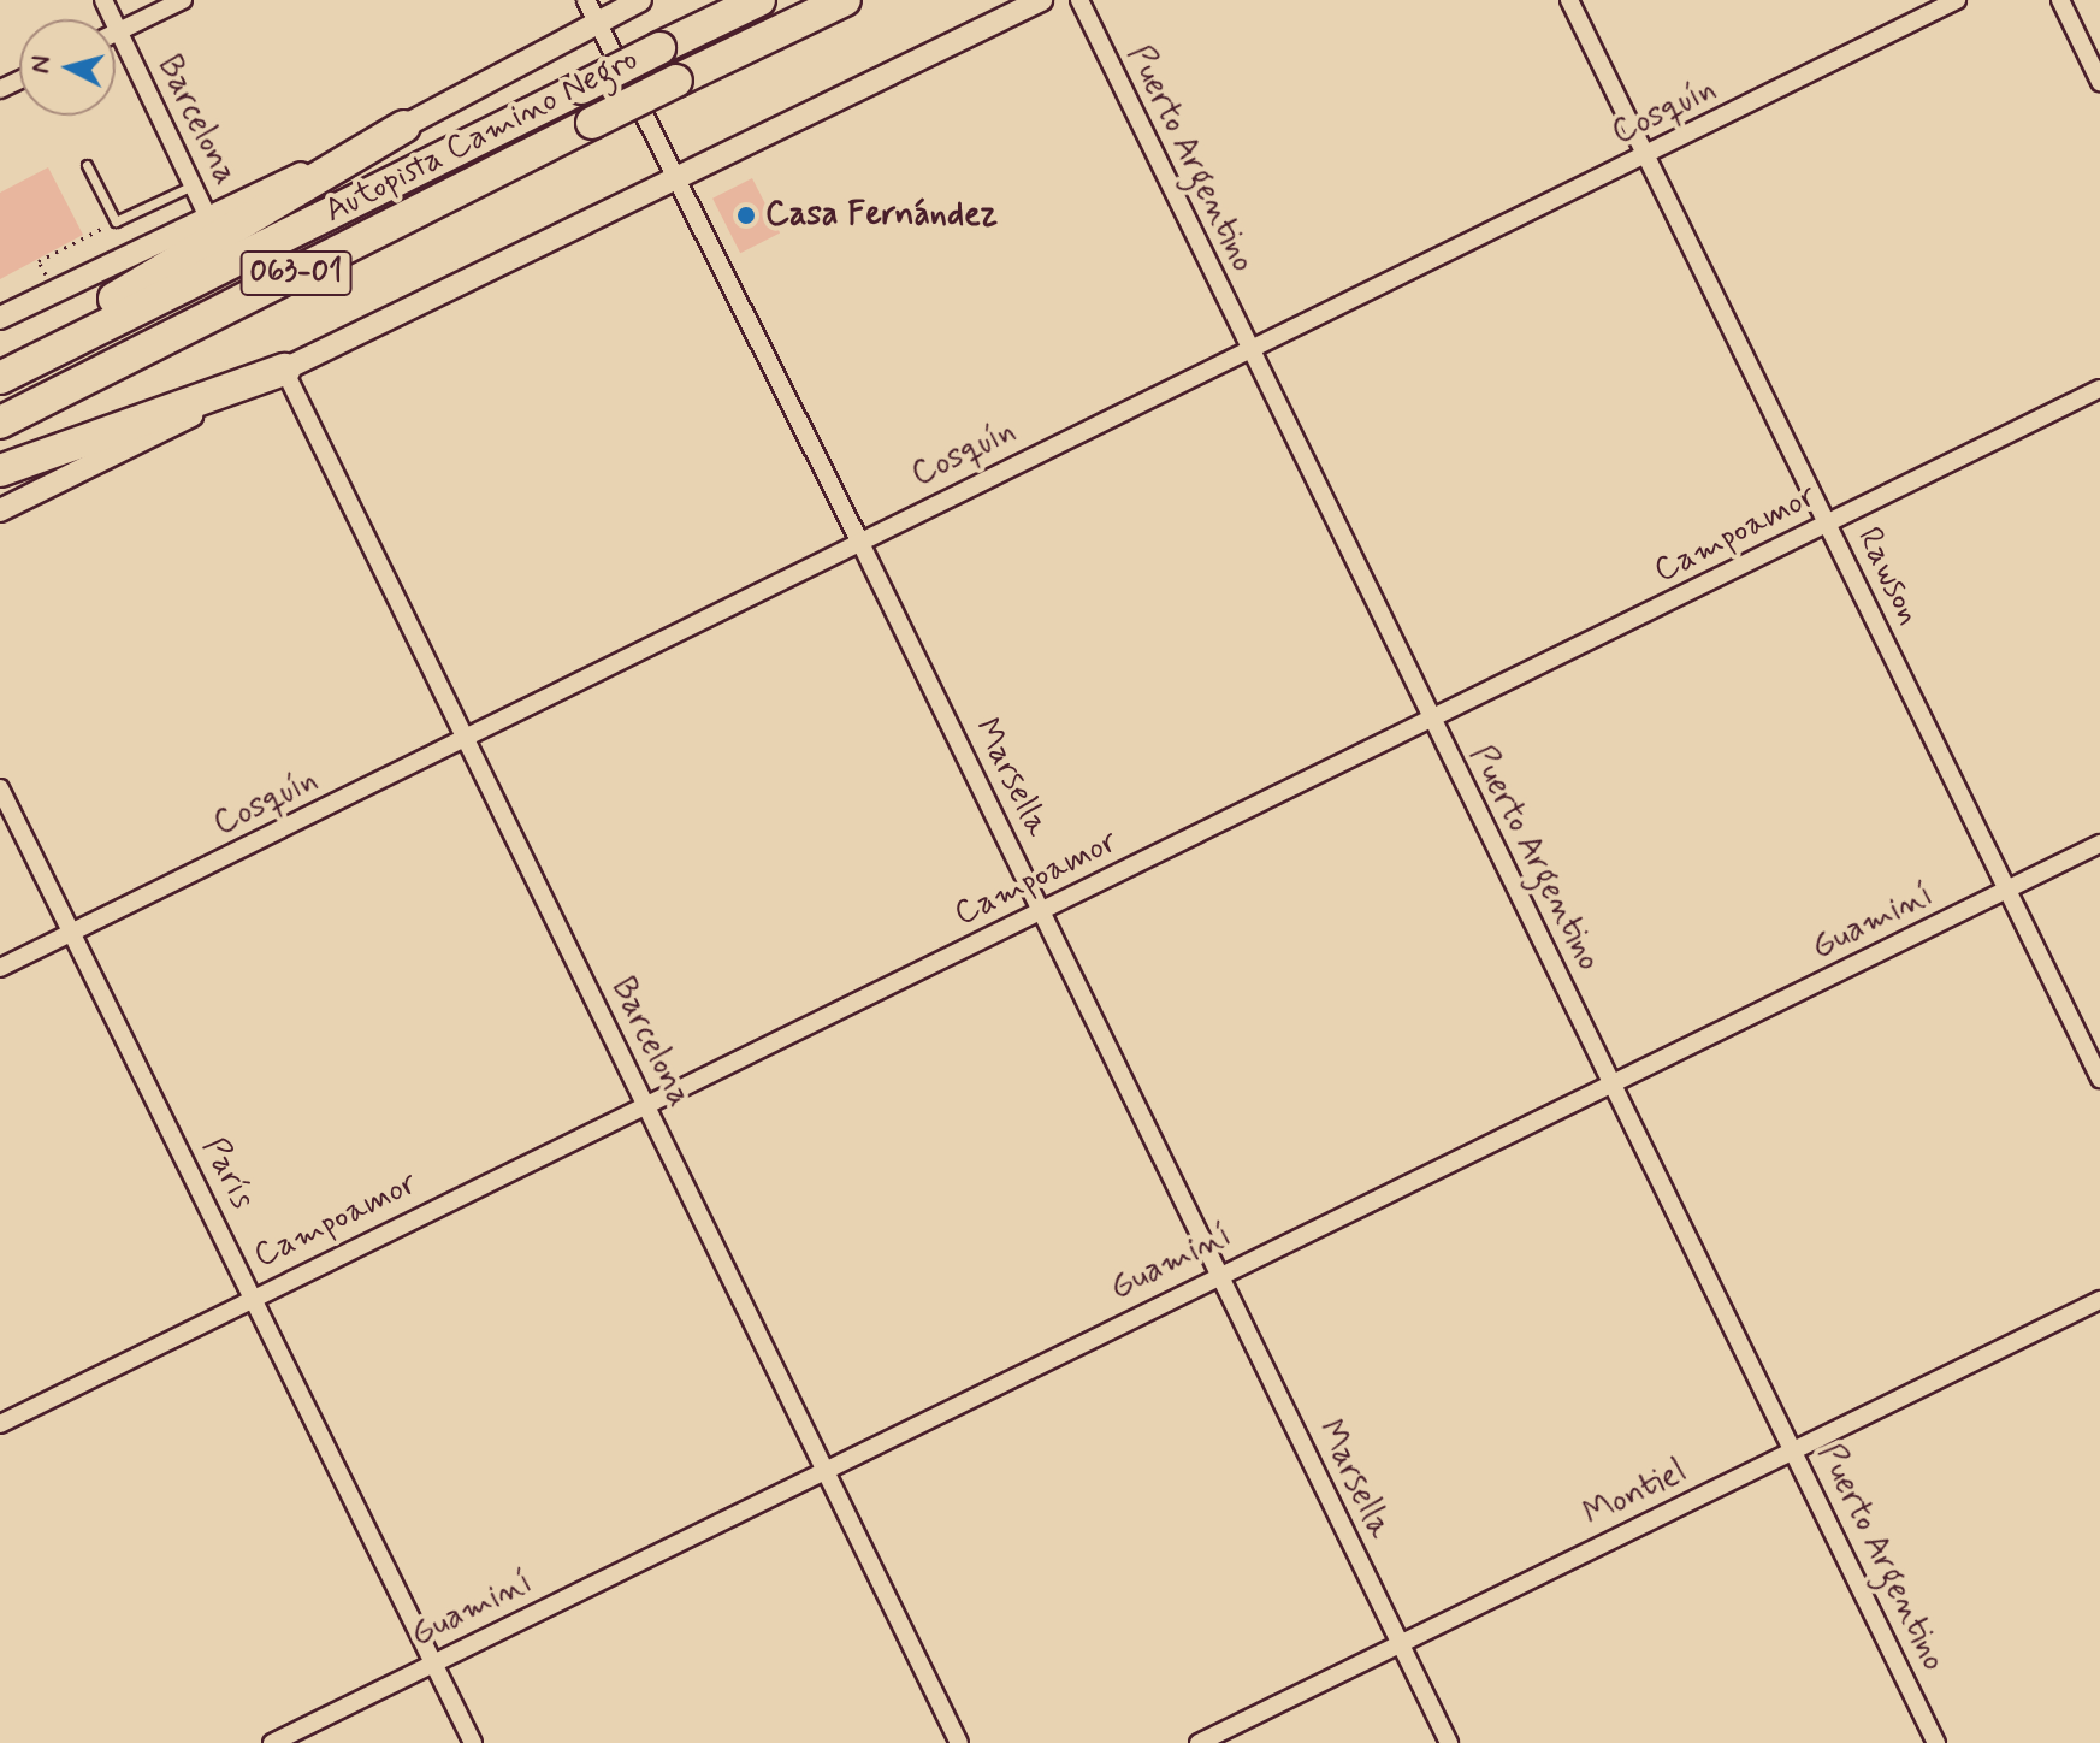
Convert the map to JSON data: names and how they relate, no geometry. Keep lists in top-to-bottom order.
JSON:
{
  "streets": {
    "highway": ["Autopista Camino Negro", "063-01"],
    "street": [
      "Cosquín",
      "Barcelona",
      "Puerto Argentino",
      "Campoamor",
      "Rawson",
      "Marsella",
      "Guaminí",
      "París",
      "Montiel"
    ]
  },
  "crossings": [
    ["Cosquín", "Barcelona"],
    ["Cosquín", "Puerto Argentino"],
    ["Cosquín", "Rawson"],
    ["Cosquín", "Marsella"],
    ["Cosquín", "París"],
    ["Barcelona", "Campoamor"],
    ["Barcelona", "Guaminí"],
    ["Puerto Argentino", "Campoamor"],
    ["Puerto Argentino", "Guaminí"],
    ["Puerto Argentino", "Montiel"],
    ["Campoamor", "Rawson"],
    ["Campoamor", "Marsella"],
    ["Campoamor", "París"],
    ["Rawson", "Guaminí"],
    ["Marsella", "Guaminí"],
    ["Marsella", "Montiel"],
    ["Guaminí", "París"]
  ],
  "places": ["Casa Fernández"],
  "north": "left"
}
